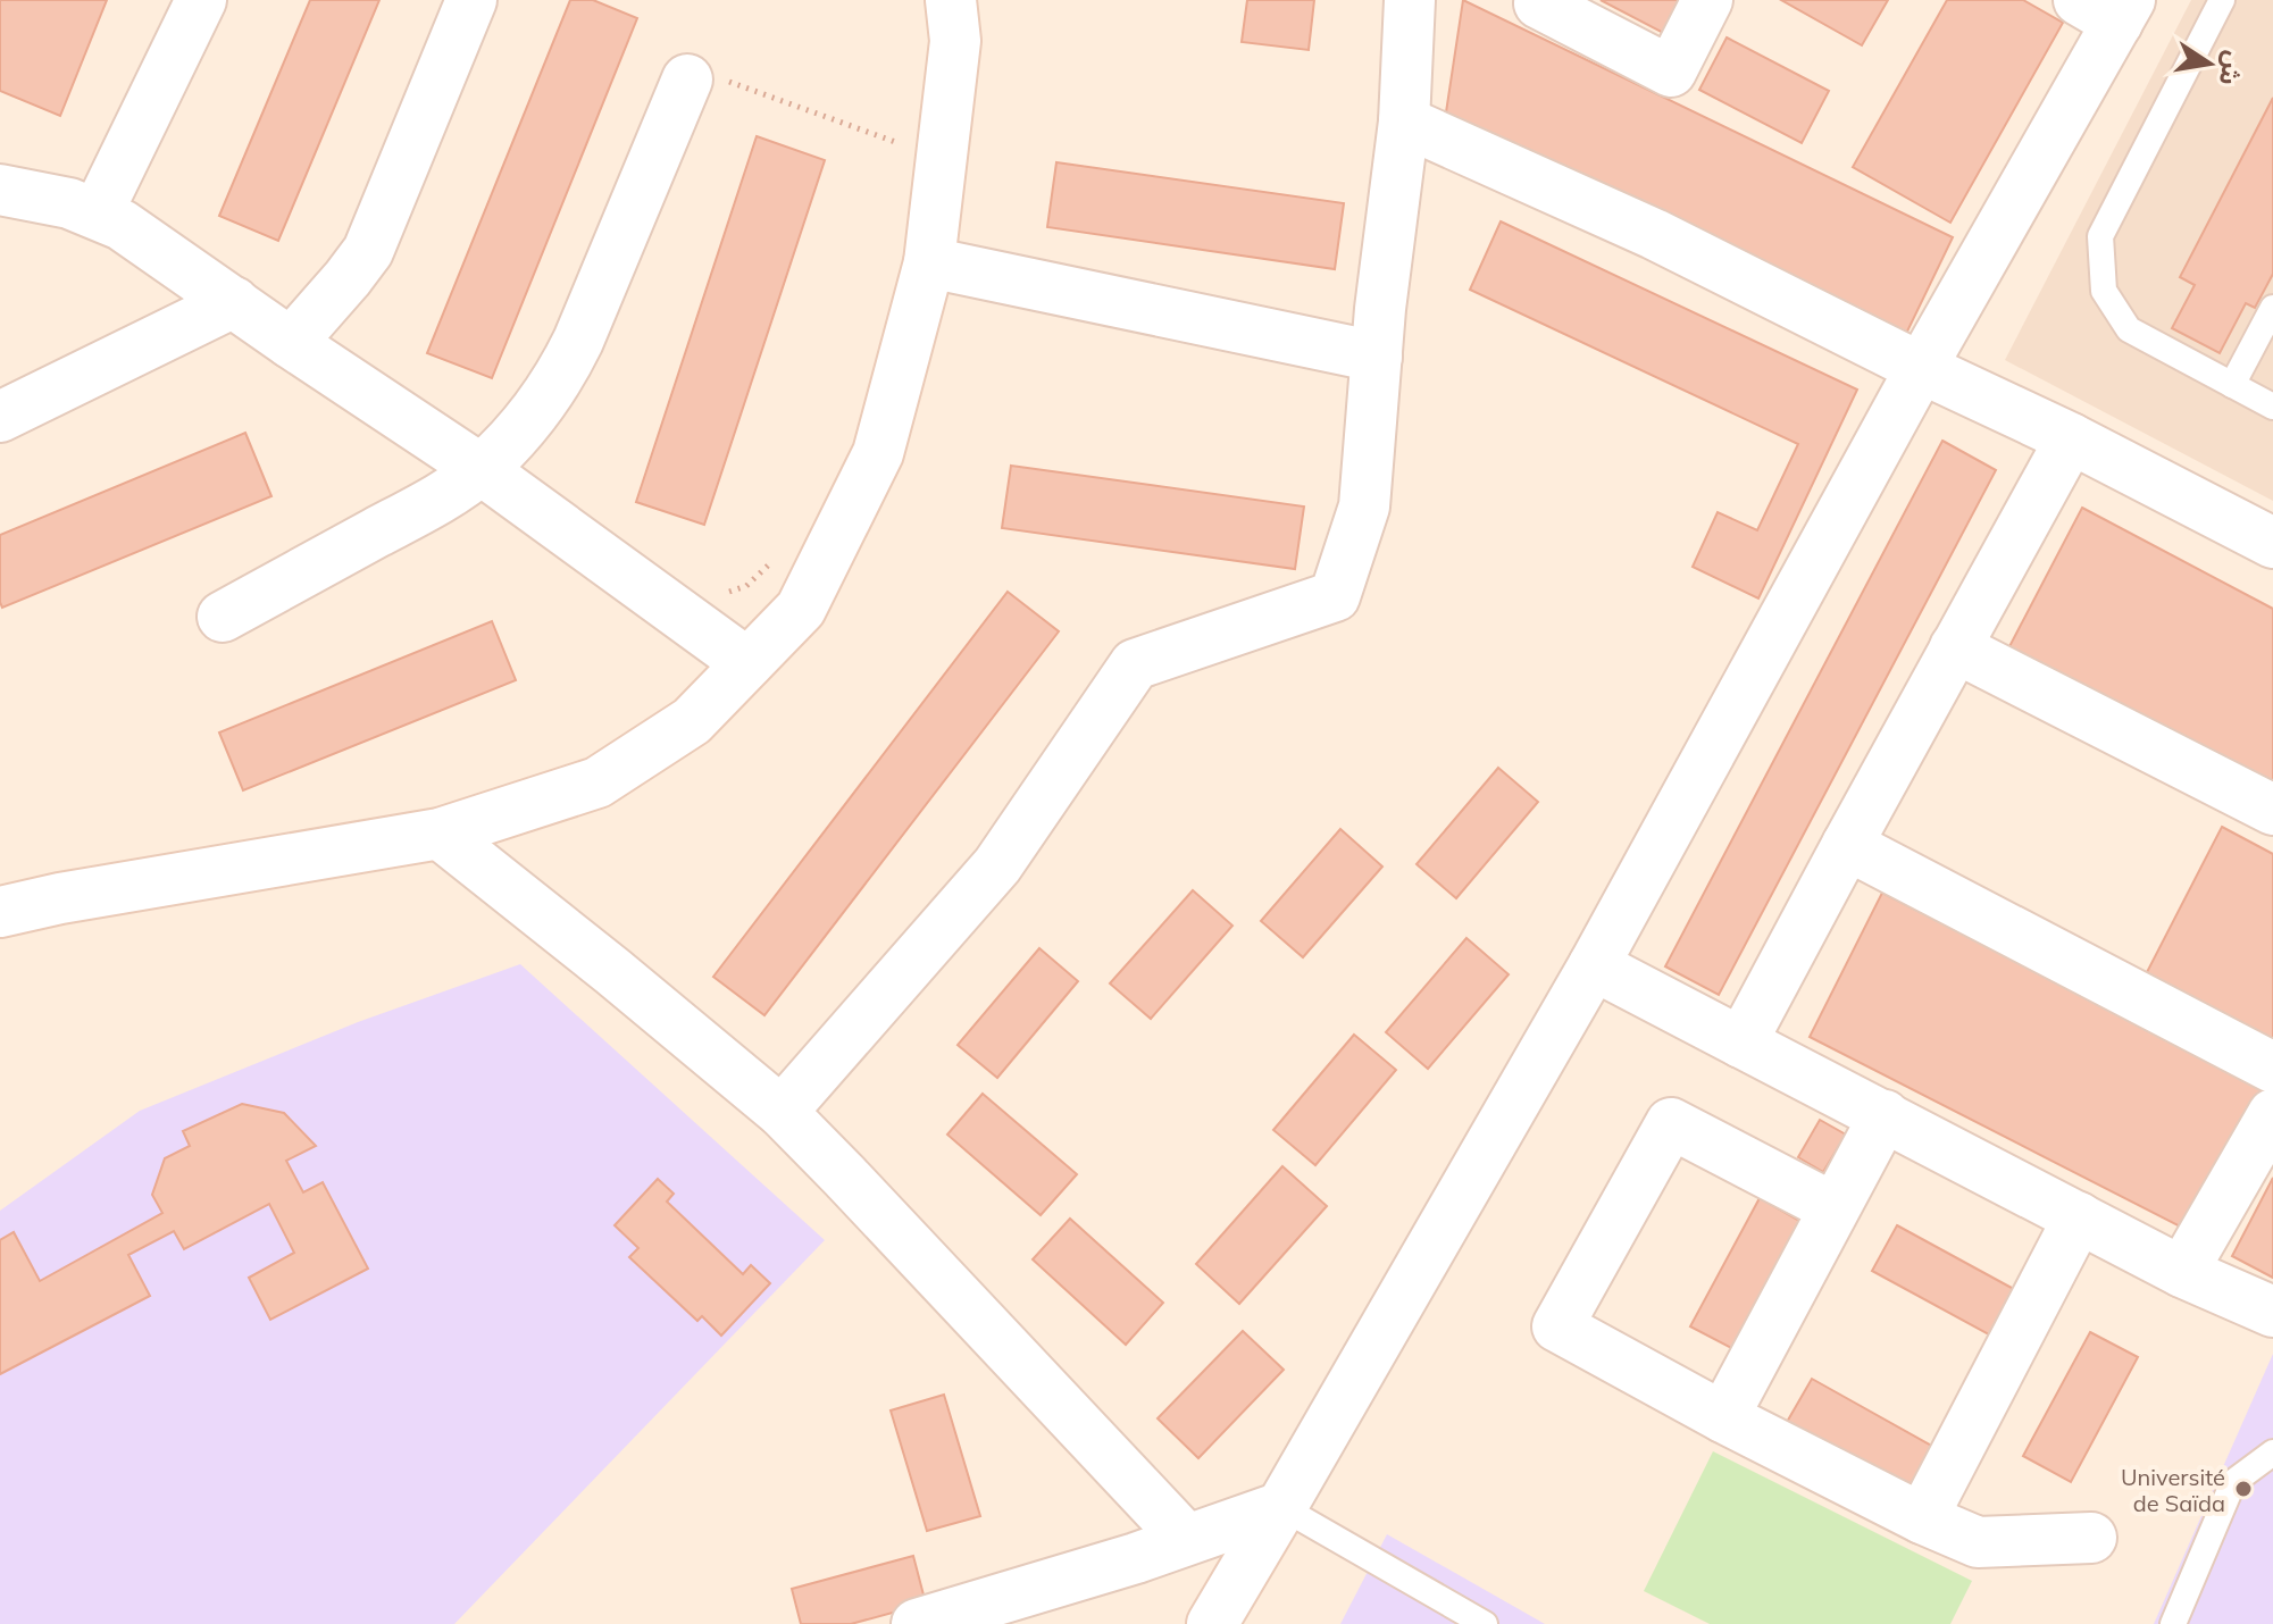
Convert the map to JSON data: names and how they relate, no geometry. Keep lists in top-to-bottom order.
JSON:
{
  "places": ["Université de Saïda"],
  "north": "right"
}
